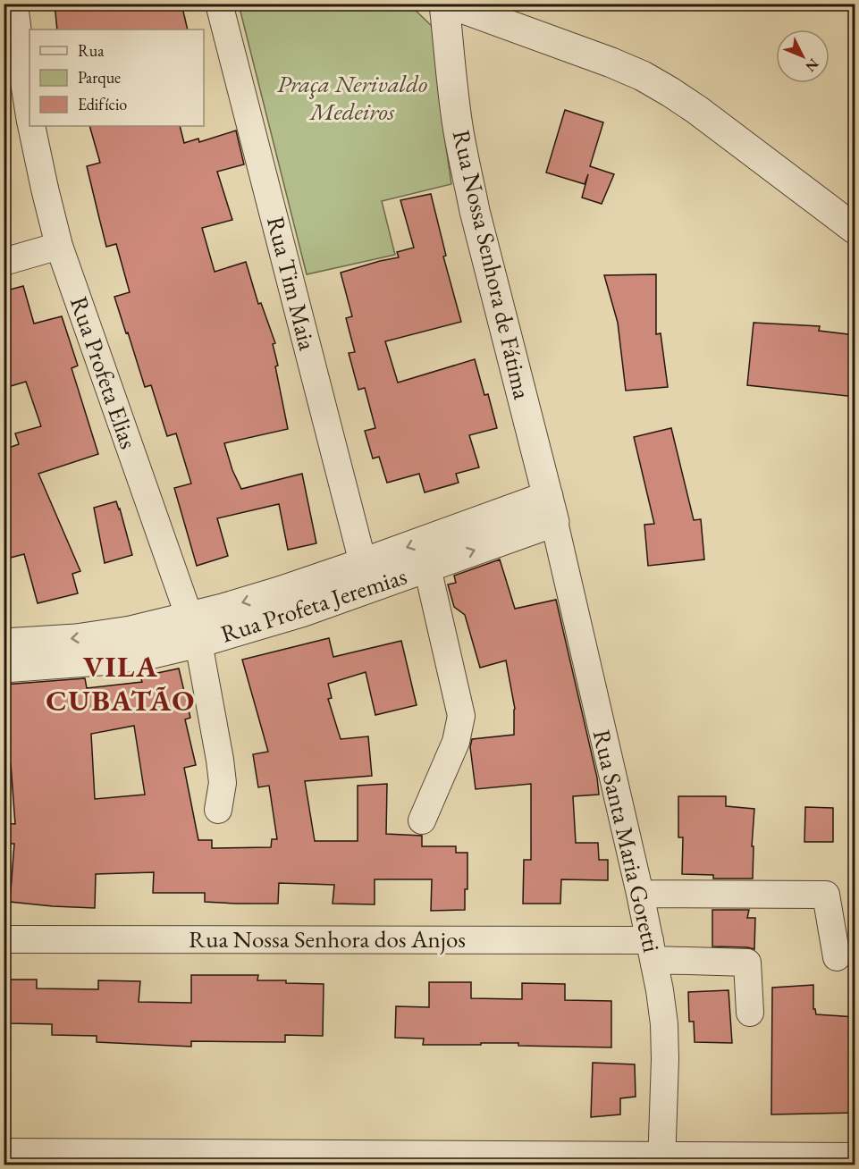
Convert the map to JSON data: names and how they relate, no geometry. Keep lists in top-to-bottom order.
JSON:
{
  "streets": {
    "street": [
      "Rua Nossa Senhora de Fátima",
      "Rua Tim Maia",
      "Rua Profeta Elias",
      "Rua Profeta Jeremias",
      "Rua Santa Maria Goretti",
      "Rua Nossa Senhora dos Anjos"
    ]
  },
  "crossings": [
    ["Rua Nossa Senhora de Fátima", "Rua Profeta Jeremias"],
    ["Rua Nossa Senhora de Fátima", "Rua Santa Maria Goretti"],
    ["Rua Tim Maia", "Rua Profeta Jeremias"],
    ["Rua Profeta Elias", "Rua Profeta Jeremias"],
    ["Rua Profeta Jeremias", "Rua Santa Maria Goretti"],
    ["Rua Santa Maria Goretti", "Rua Nossa Senhora dos Anjos"]
  ],
  "districts": ["VILA CUBATÃO"],
  "parks": ["Praça Nerivaldo Medeiros"],
  "legend": ["Rua", "Parque", "Edifício"],
  "north": "bottom right"
}
